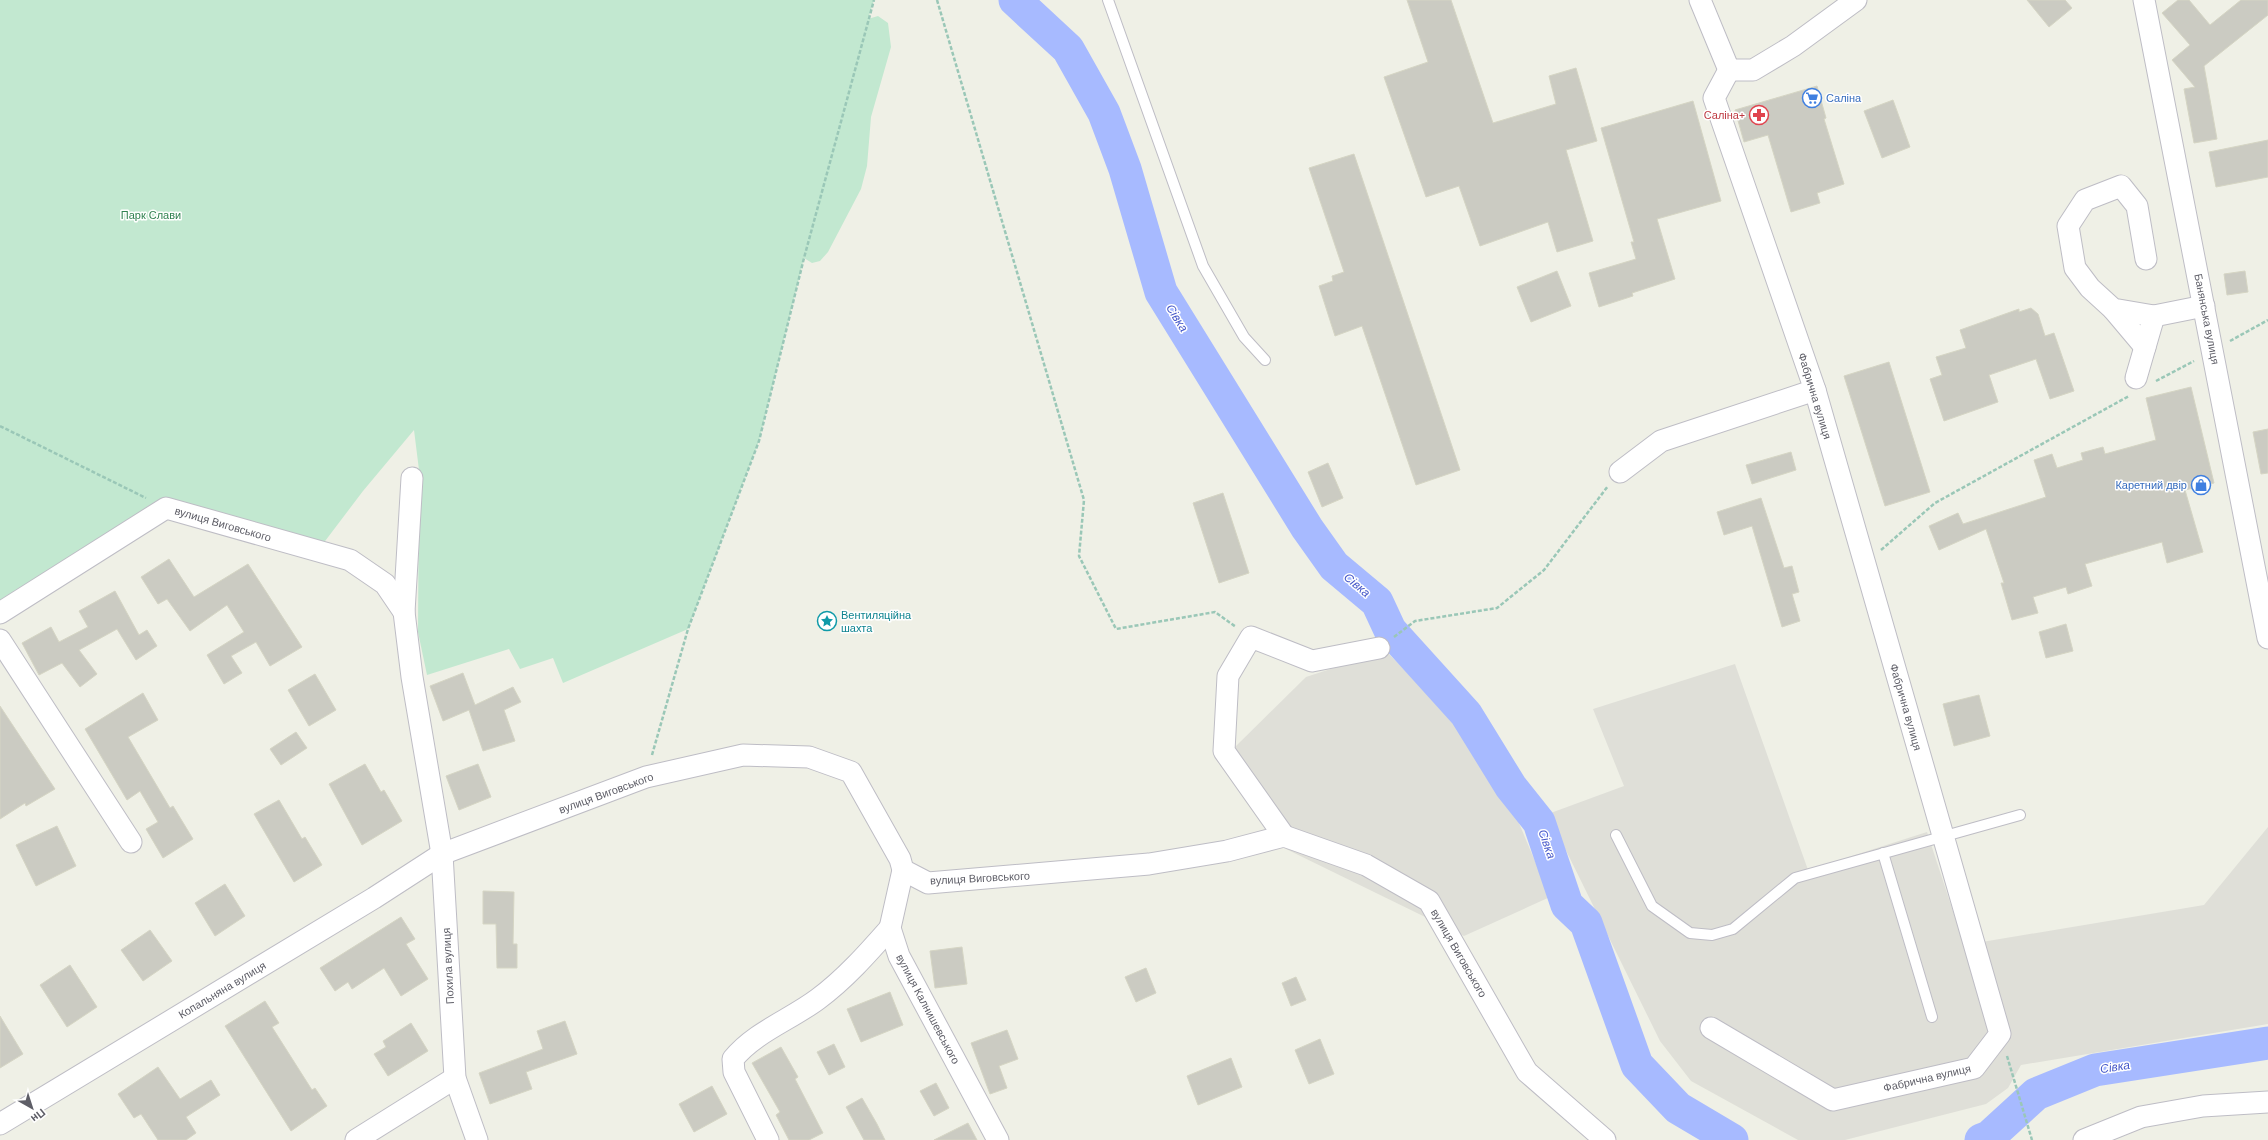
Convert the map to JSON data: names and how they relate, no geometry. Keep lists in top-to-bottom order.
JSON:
{
  "streets": {
    "street": [
      "Банянська вулиця",
      "Фабрична вулиця",
      "вулиця Виговського",
      "Похила вулиця",
      "Копальняна вулиця",
      "вулиця Калнишевського"
    ]
  },
  "crossings": [
    ["вулиця Виговського", "Похила вулиця"],
    ["вулиця Виговського", "Копальняна вулиця"],
    ["Похила вулиця", "Копальняна вулиця"]
  ],
  "water": ["Сівка"],
  "parks": ["Парк Слави"],
  "places": {
    "supermarket": ["Саліна"],
    "pharmacy": ["Саліна+"],
    "shop": ["Каретний двір"],
    "place": ["Вентиляційна шахта"]
  },
  "north": "bottom right"
}
